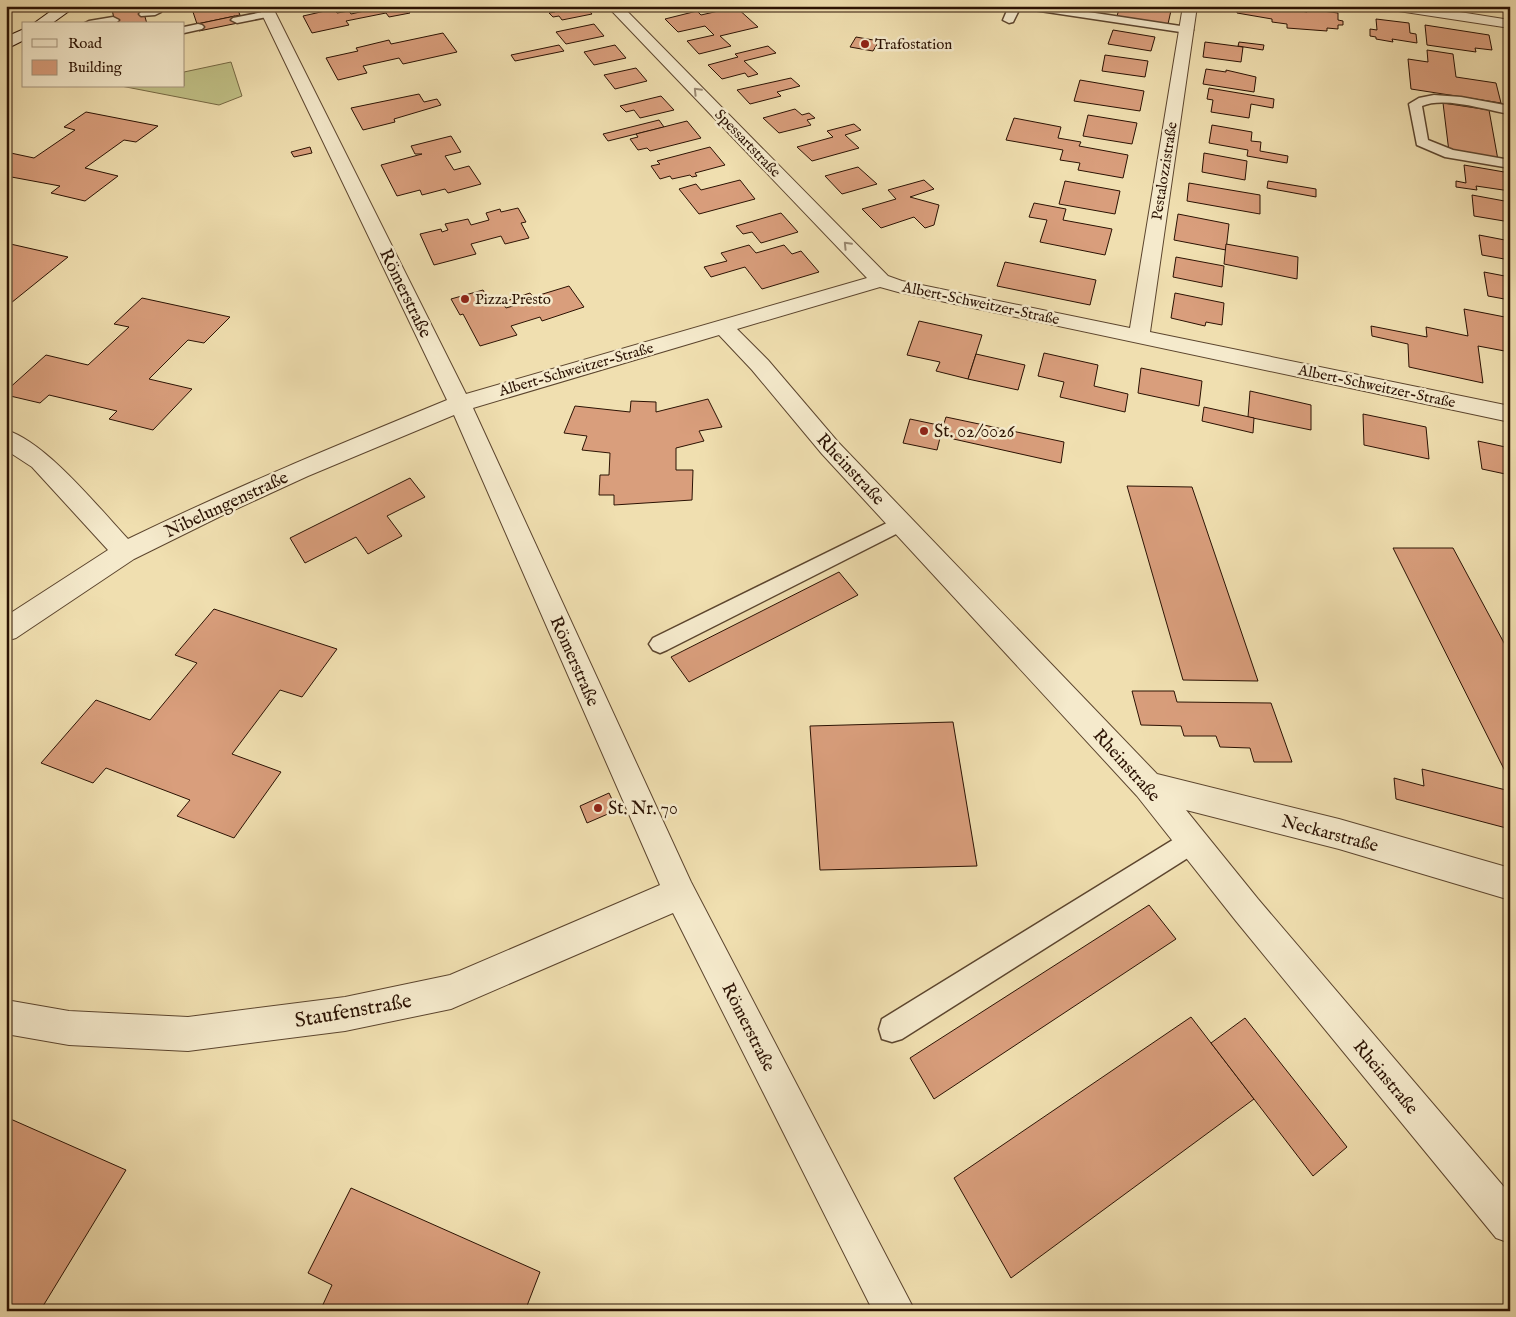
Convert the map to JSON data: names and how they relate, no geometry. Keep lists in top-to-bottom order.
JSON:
{
  "streets": {
    "street": [
      "Spessartstraße",
      "Pestalozzistraße",
      "Römerstraße",
      "Albert-Schweitzer-Straße",
      "Rheinstraße",
      "Nibelungenstraße",
      "Neckarstraße",
      "Staufenstraße"
    ]
  },
  "crossings": [
    ["Spessartstraße", "Albert-Schweitzer-Straße"],
    ["Pestalozzistraße", "Albert-Schweitzer-Straße"],
    ["Römerstraße", "Albert-Schweitzer-Straße"],
    ["Römerstraße", "Nibelungenstraße"],
    ["Römerstraße", "Staufenstraße"],
    ["Albert-Schweitzer-Straße", "Rheinstraße"],
    ["Albert-Schweitzer-Straße", "Nibelungenstraße"],
    ["Rheinstraße", "Neckarstraße"]
  ],
  "one_way": ["Spessartstraße"],
  "places": [
    "Trafostation",
    "Pizza Presto",
    "St. 02/0026",
    "St. Nr. 70"
  ],
  "legend": ["Road", "Building"]
}
